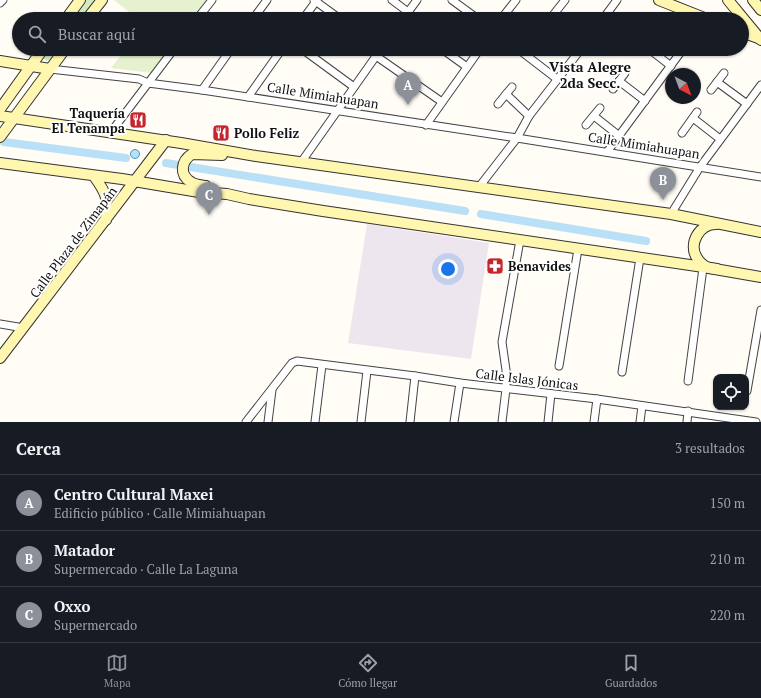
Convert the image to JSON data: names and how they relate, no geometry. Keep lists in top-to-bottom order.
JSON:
{
  "streets": {
    "main road": ["Calle Mimiahuapan", "Calle Plaza de Zimapán"],
    "street": ["Calle Islas Jónicas"]
  },
  "districts": ["Vista Alegre 2da Secc."],
  "places": {
    "restaurant": ["Taquería El Tenampa", "Pollo Feliz"],
    "pharmacy": ["Benavides"]
  },
  "north": "bottom right",
  "page": {
    "search": "Buscar aquí",
    "pins": ["A", "B", "C"],
    "heading": ["Cerca", "3 resultados"],
    "list": [
      {
        "mark": "A",
        "name": "Centro Cultural Maxei",
        "note": "Edificio público · Calle Mimiahuapan",
        "value": "150 m"
      },
      {
        "mark": "B",
        "name": "Matador",
        "note": "Supermercado · Calle La Laguna",
        "value": "210 m"
      },
      {
        "mark": "C",
        "name": "Oxxo",
        "note": "Supermercado",
        "value": "220 m"
      }
    ],
    "nav": ["Mapa", "Cómo llegar", "Guardados"]
  }
}
